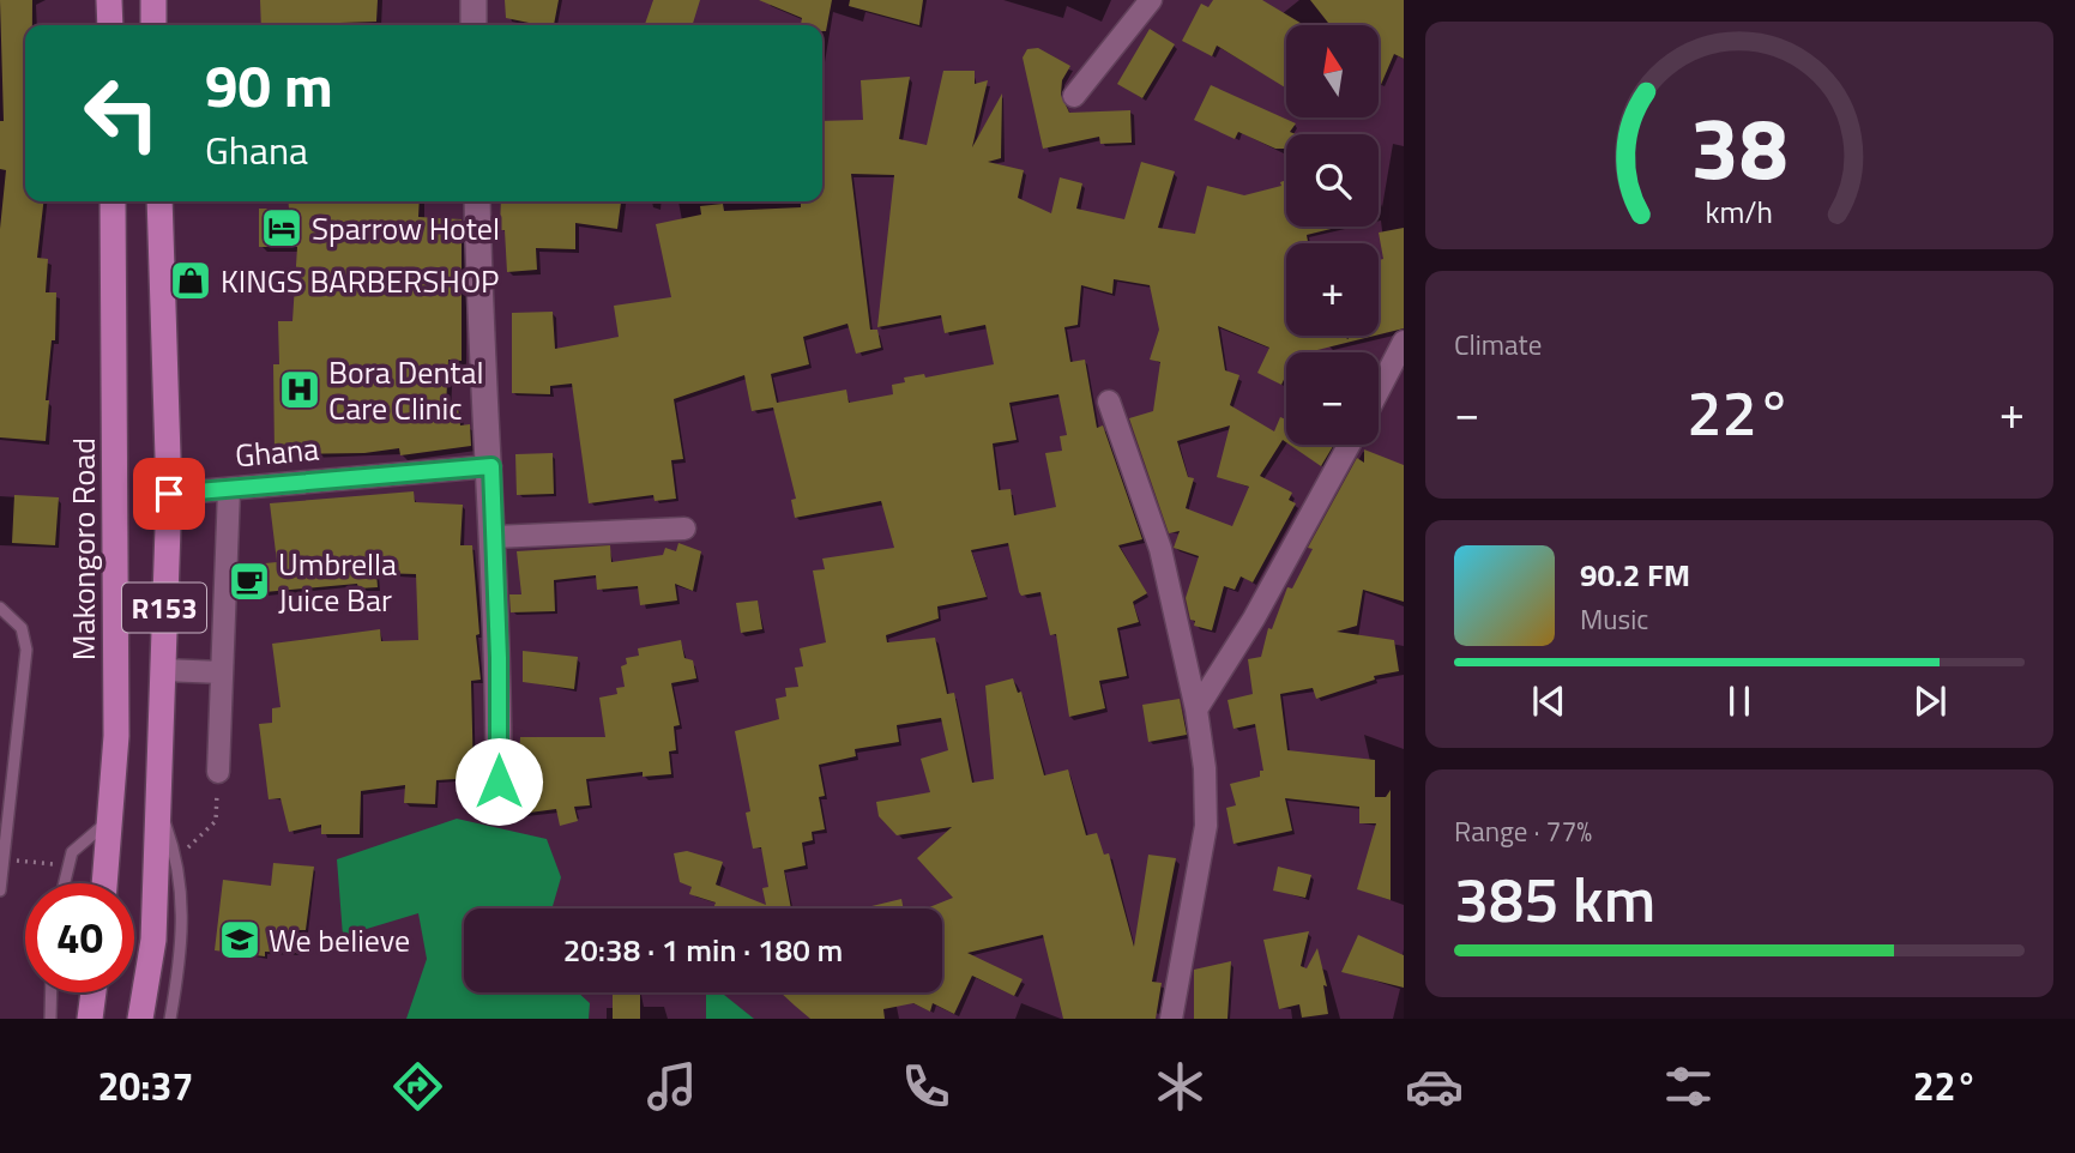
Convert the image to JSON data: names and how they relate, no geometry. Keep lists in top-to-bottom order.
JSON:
{
  "streets": {
    "main road": ["Makongoro Road", "R153"],
    "street": ["Ghana"]
  },
  "crossings": [
    ["Ghana", "R153"]
  ],
  "places": {
    "hotel": ["Sparrow Hotel"],
    "shop": ["KINGS BARBERSHOP"],
    "hospital": ["Bora Dental Care Clinic"],
    "cafe": ["Umbrella Juice Bar"],
    "school or university": ["We believe"]
  },
  "north": "top",
  "page": {
    "map_buttons": ["+", "−"],
    "turn": ["90 m", "Ghana"],
    "tile": [
      "Climate",
      ["Range · 77%", "385 km"]
    ],
    "heat": ["−", "22°", "+"],
    "song": ["90.2 FM", "Music"],
    "limit": "40",
    "trip": "20:38 · 1 min · 180 m",
    "tabs": ["20:37", "22°"],
    "gauge": ["38", "km/h"]
  }
}
